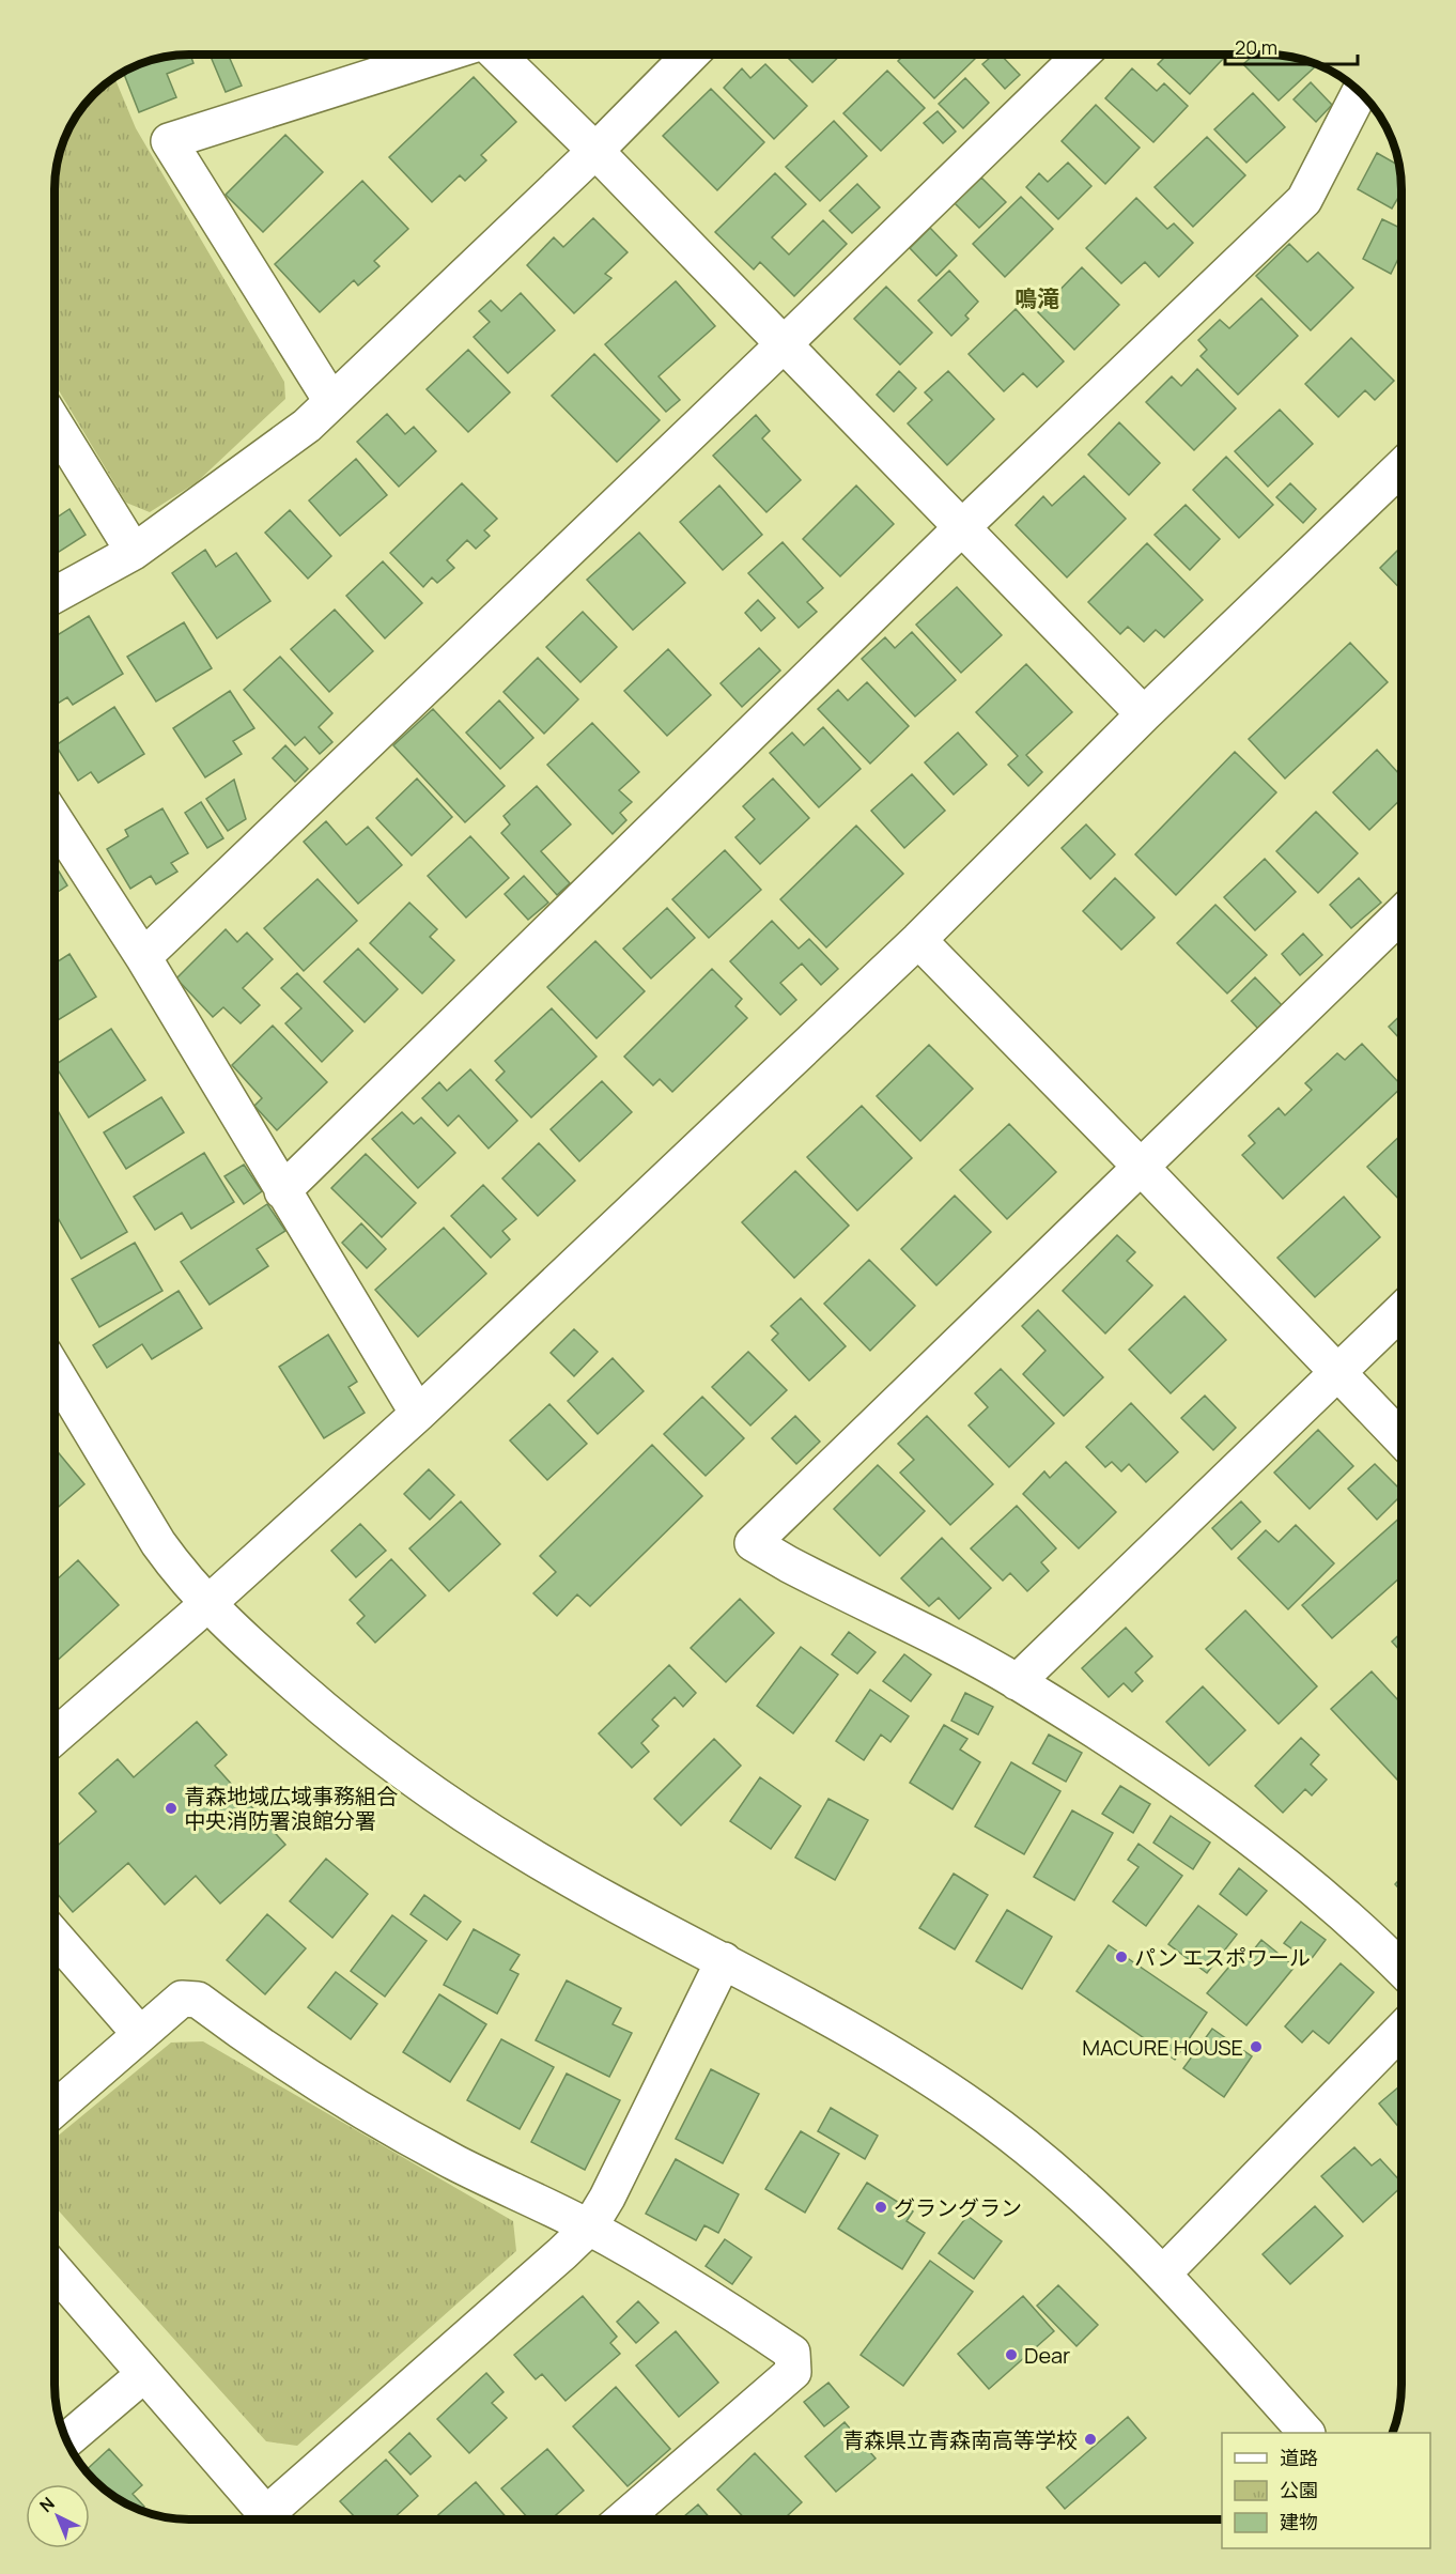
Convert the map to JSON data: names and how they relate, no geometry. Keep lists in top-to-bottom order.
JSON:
{
  "districts": ["鳴滝"],
  "places": [
    "青森地域広域事務組合 中央消防署浪館分署",
    "パン エスポワール",
    "MACURE HOUSE",
    "グラングラン",
    "Dear",
    "青森県立青森南高等学校"
  ],
  "legend": ["道路", "公園", "建物"],
  "scale_bar": "20 m",
  "north": "top left"
}
